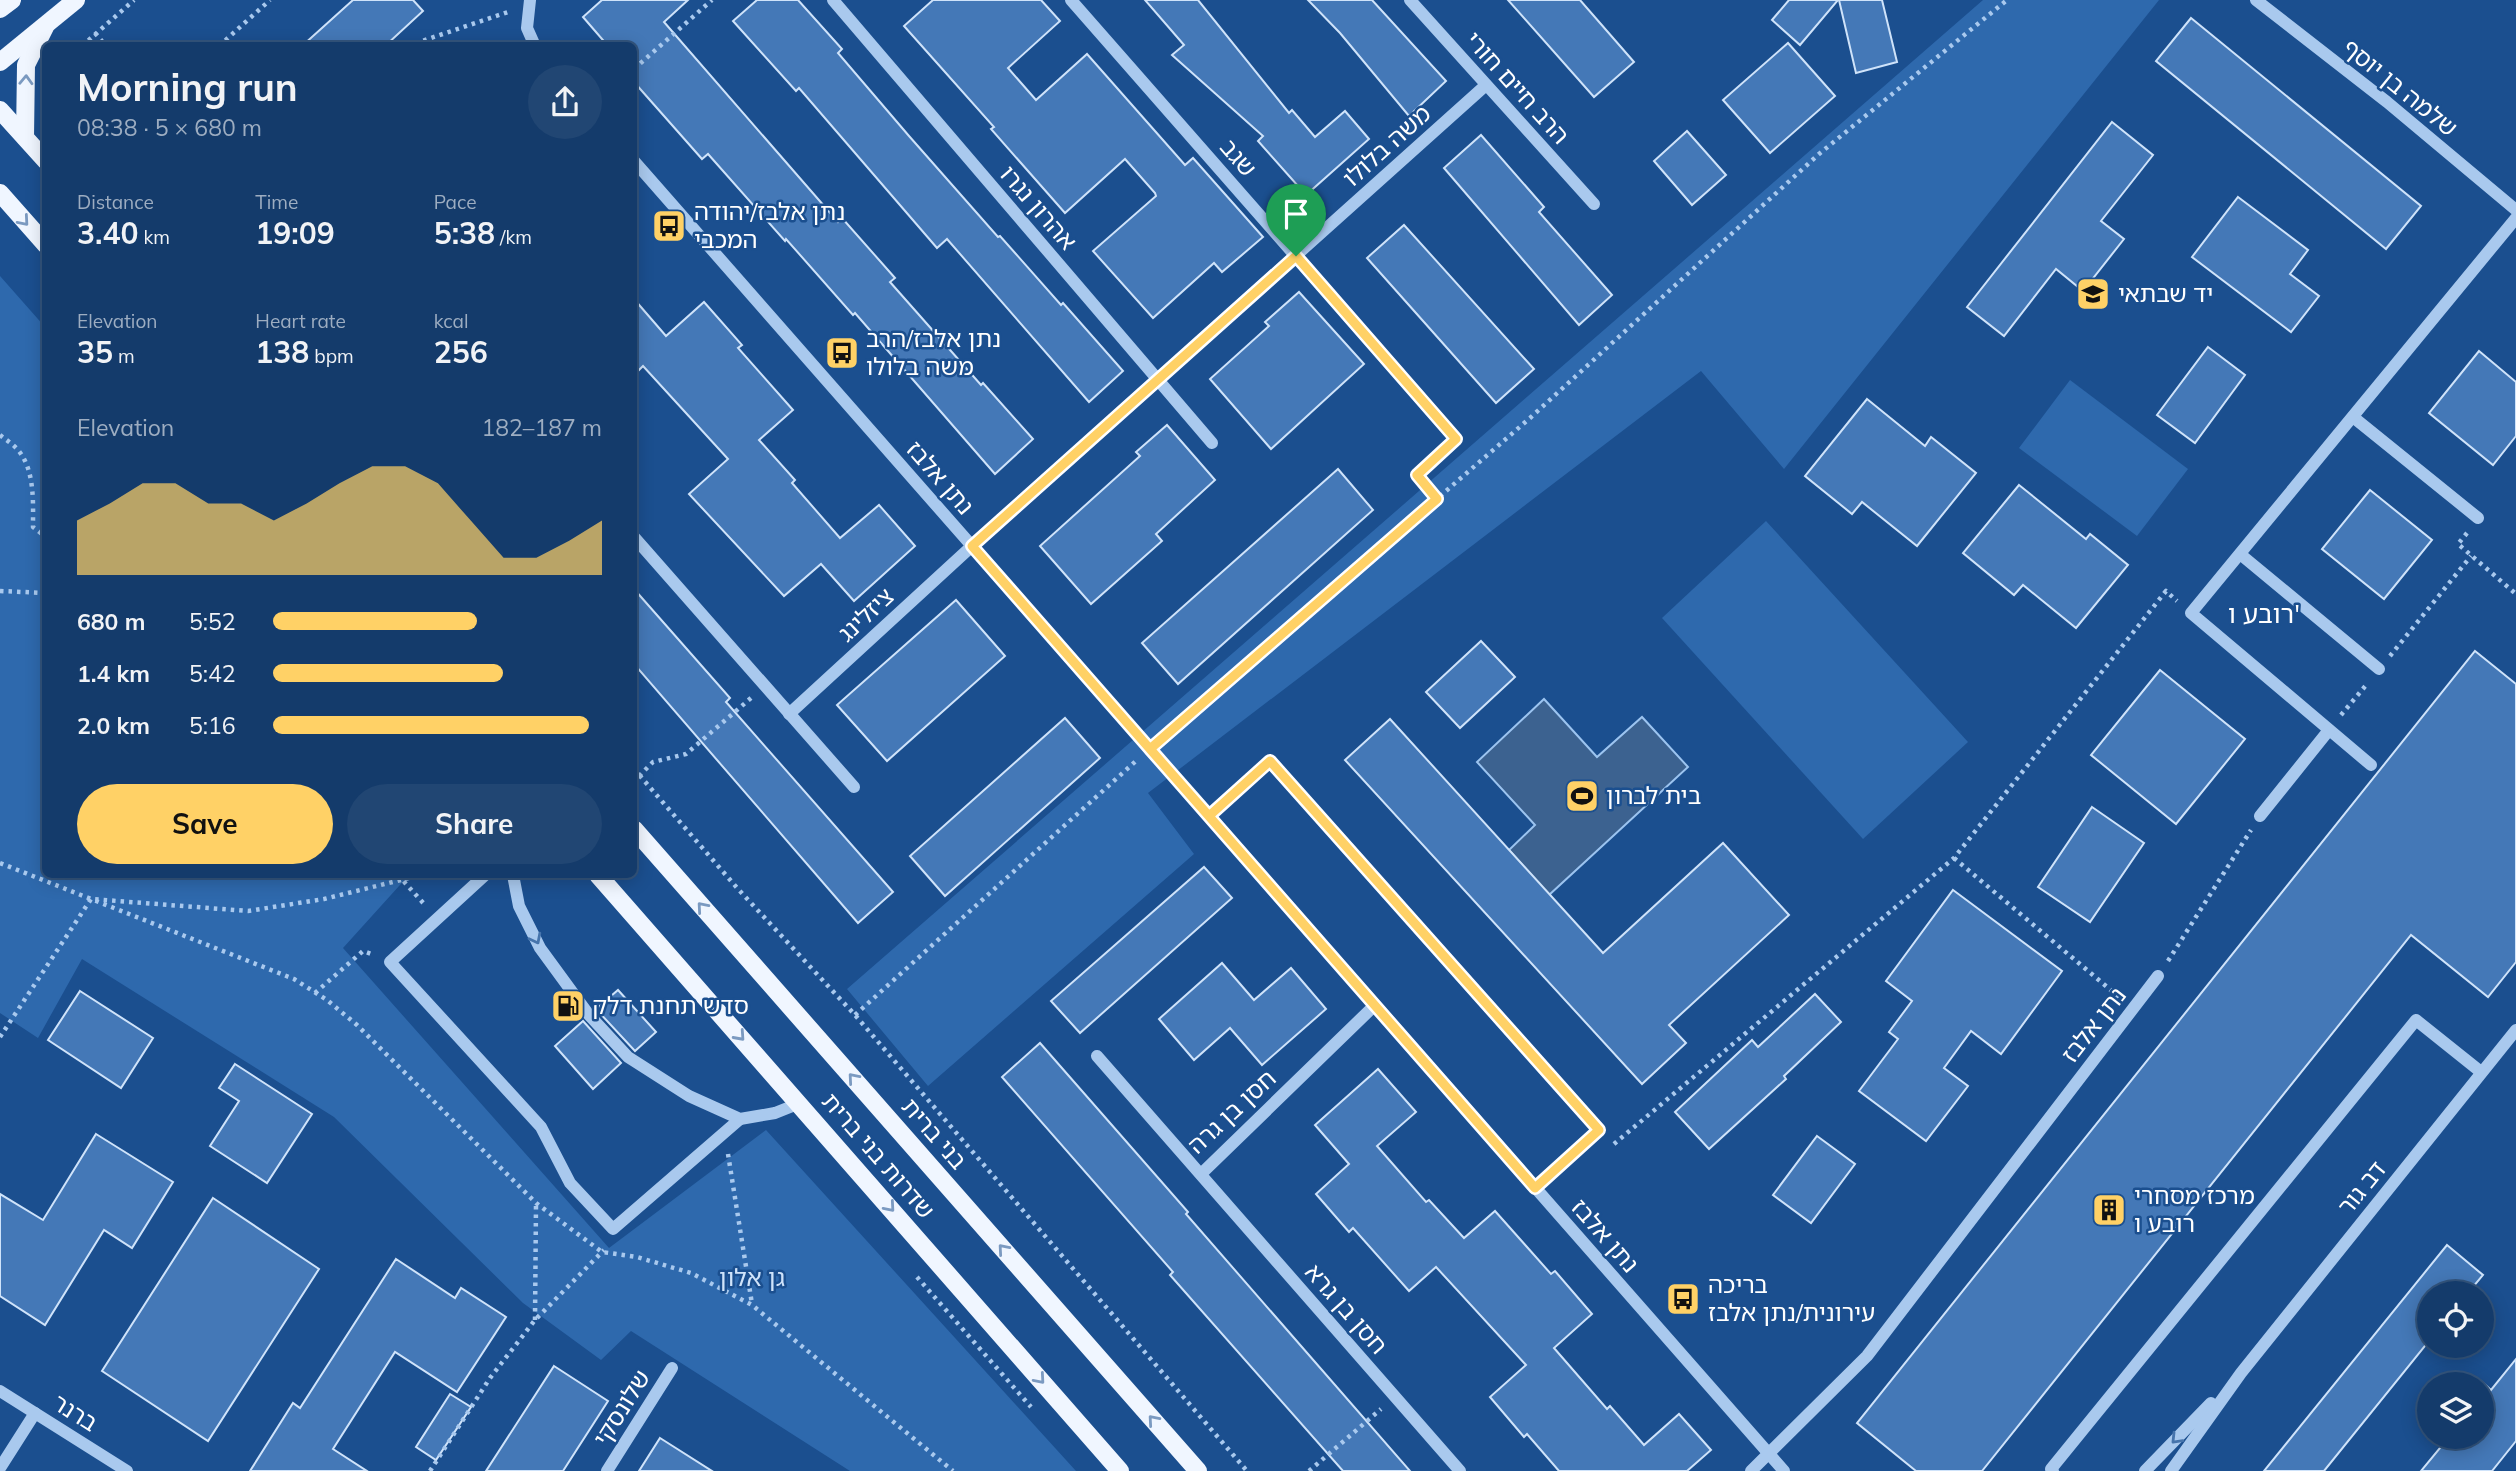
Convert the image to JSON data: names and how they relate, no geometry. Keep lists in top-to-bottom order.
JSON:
{
  "streets": {
    "main road": ["בני ברית", "שדרות בני ברית"],
    "street": [
      "הרב חיים חורי",
      "שלמה בן יוסף",
      "משה בלולו",
      "שגב",
      "אהרון נגרו",
      "נתן אלבז",
      "ציזלינג",
      "חסן בן גרה",
      "דב גור",
      "חסן בן גרא",
      "שלונסקי",
      "ברנר"
    ]
  },
  "crossings": [
    ["הרב חיים חורי", "משה בלולו"],
    ["משה בלולו", "שגב"],
    ["משה בלולו", "אהרון נגרו"],
    ["משה בלולו", "נתן אלבז"],
    ["משה בלולו", "ציזלינג"],
    ["נתן אלבז", "ציזלינג"],
    ["נתן אלבז", "חסן בן גרה"],
    ["חסן בן גרה", "חסן בן גרא"]
  ],
  "one_way": ["בני ברית", "שדרות בני ברית"],
  "districts": ["רובע ו'"],
  "parks": ["גן אלון"],
  "places": {
    "bus stop": ["נתן אלבז/יהודה המכבי", "נתן אלבז/הרב משה בלולו", "בריכה עירונית/נתן אלבז"],
    "school or university": ["יד שבתאי"],
    "sports": ["בית לברון"],
    "fuel station": ["סדש תחנת דלק"],
    "building": ["מרכז מסחרי רובע ו"]
  },
  "page": {
    "heading": ["Morning run", "08:38 · 5 × 680 m"],
    "stats": [
      ["Distance", "3.40 km"],
      ["Time", "19:09"],
      ["Pace", "5:38 /km"],
      ["Elevation", "35 m"],
      ["Heart rate", "138 bpm"],
      ["kcal", "256"]
    ],
    "chart": ["Elevation", "182–187 m"],
    "list": [
      {
        "name": "680 m",
        "note": "5:52"
      },
      {
        "name": "1.4 km",
        "note": "5:42"
      },
      {
        "name": "2.0 km",
        "note": "5:16"
      }
    ],
    "buttons": ["Save", "Share"]
  }
}
